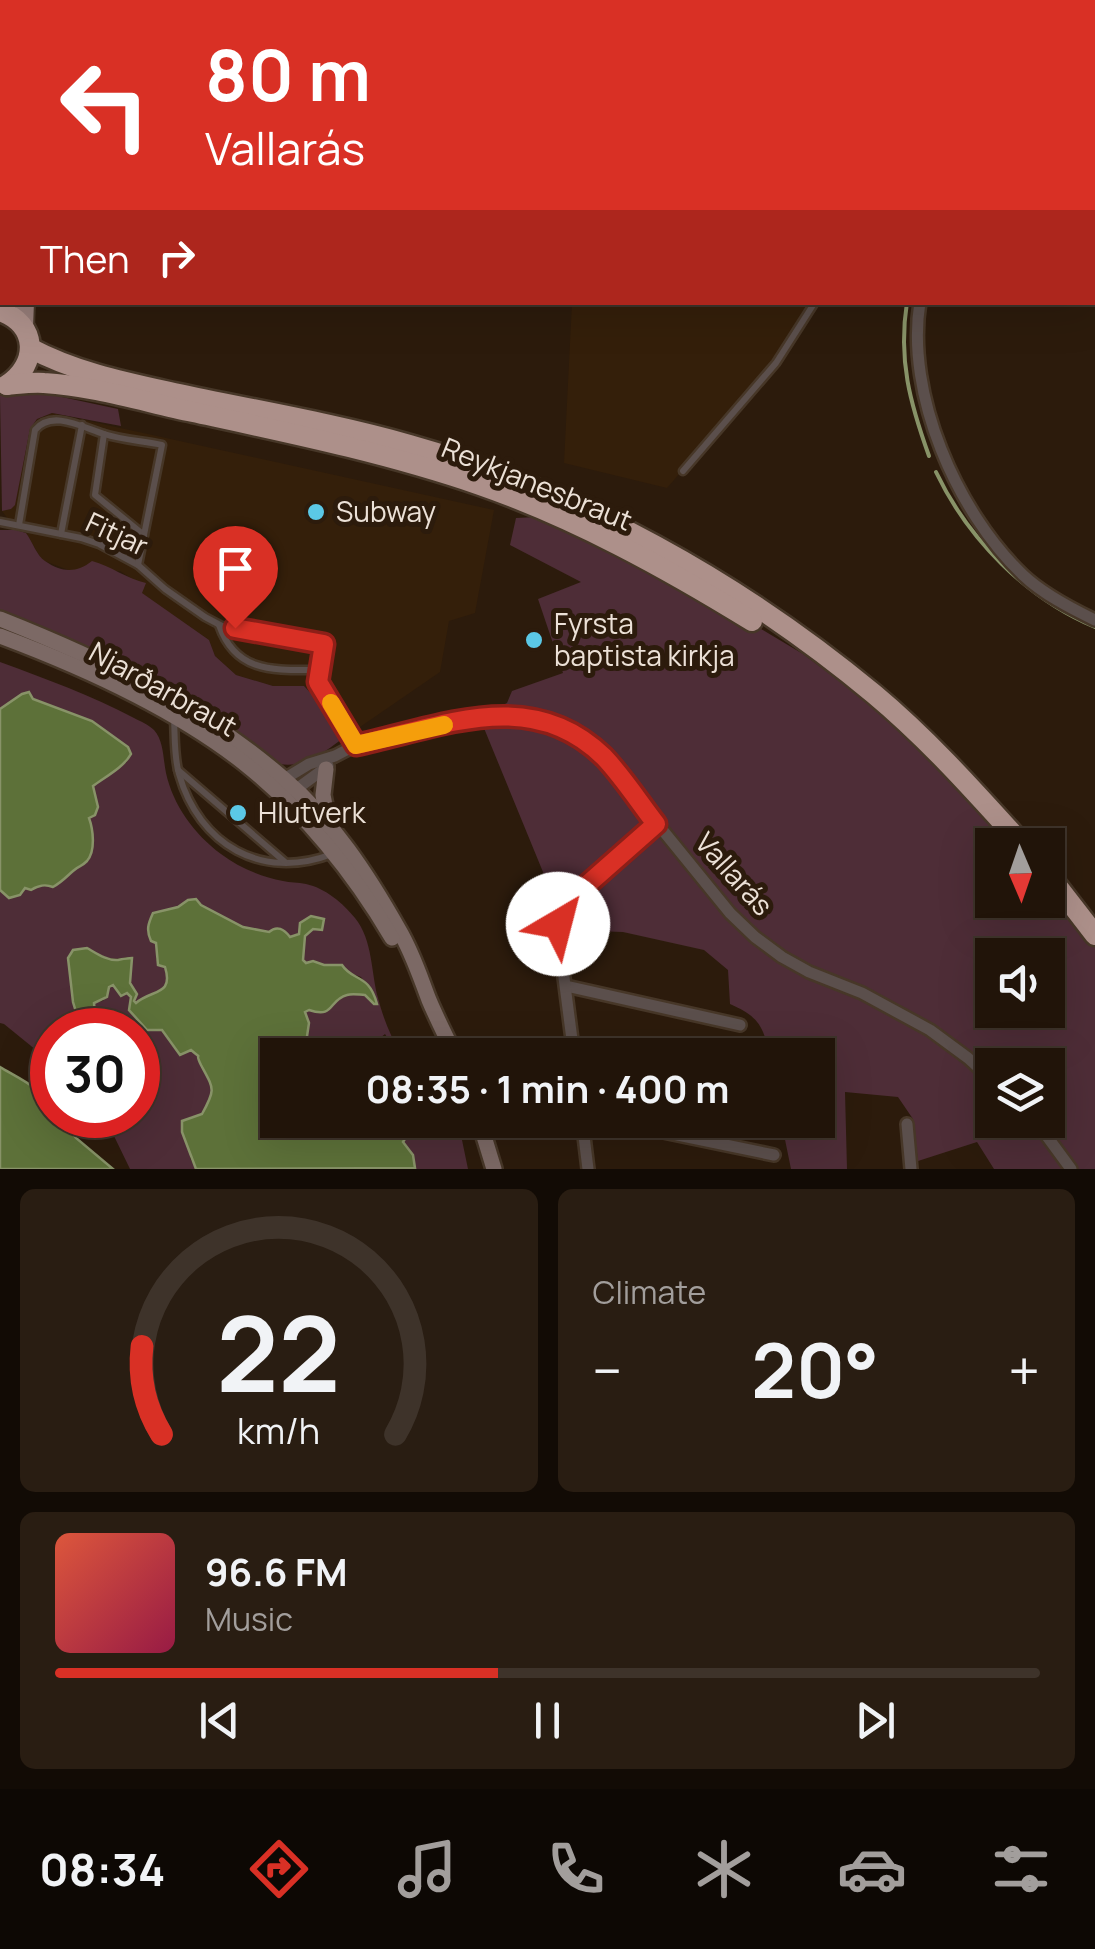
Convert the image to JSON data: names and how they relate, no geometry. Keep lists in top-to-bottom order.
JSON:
{
  "streets": {
    "highway": ["Reykjanesbraut"],
    "main road": ["Njarðarbraut"],
    "street": ["Vallarás"],
    "lane": ["Fitjar"]
  },
  "crossings": [
    ["Fitjar", "Vallarás"],
    ["Njarðarbraut", "Vallarás"]
  ],
  "places": ["Subway", "Fyrsta baptista kirkja", "Hlutverk"],
  "north": "bottom",
  "page": {
    "turn": ["80 m", "Vallarás"],
    "then": "Then",
    "limit": "30",
    "trip": "08:35 · 1 min · 400 m",
    "tile": "Climate",
    "heat": ["−", "20°", "+"],
    "song": ["96.6 FM", "Music"],
    "tabs": "08:34",
    "gauge": ["22", "km/h"]
  }
}
